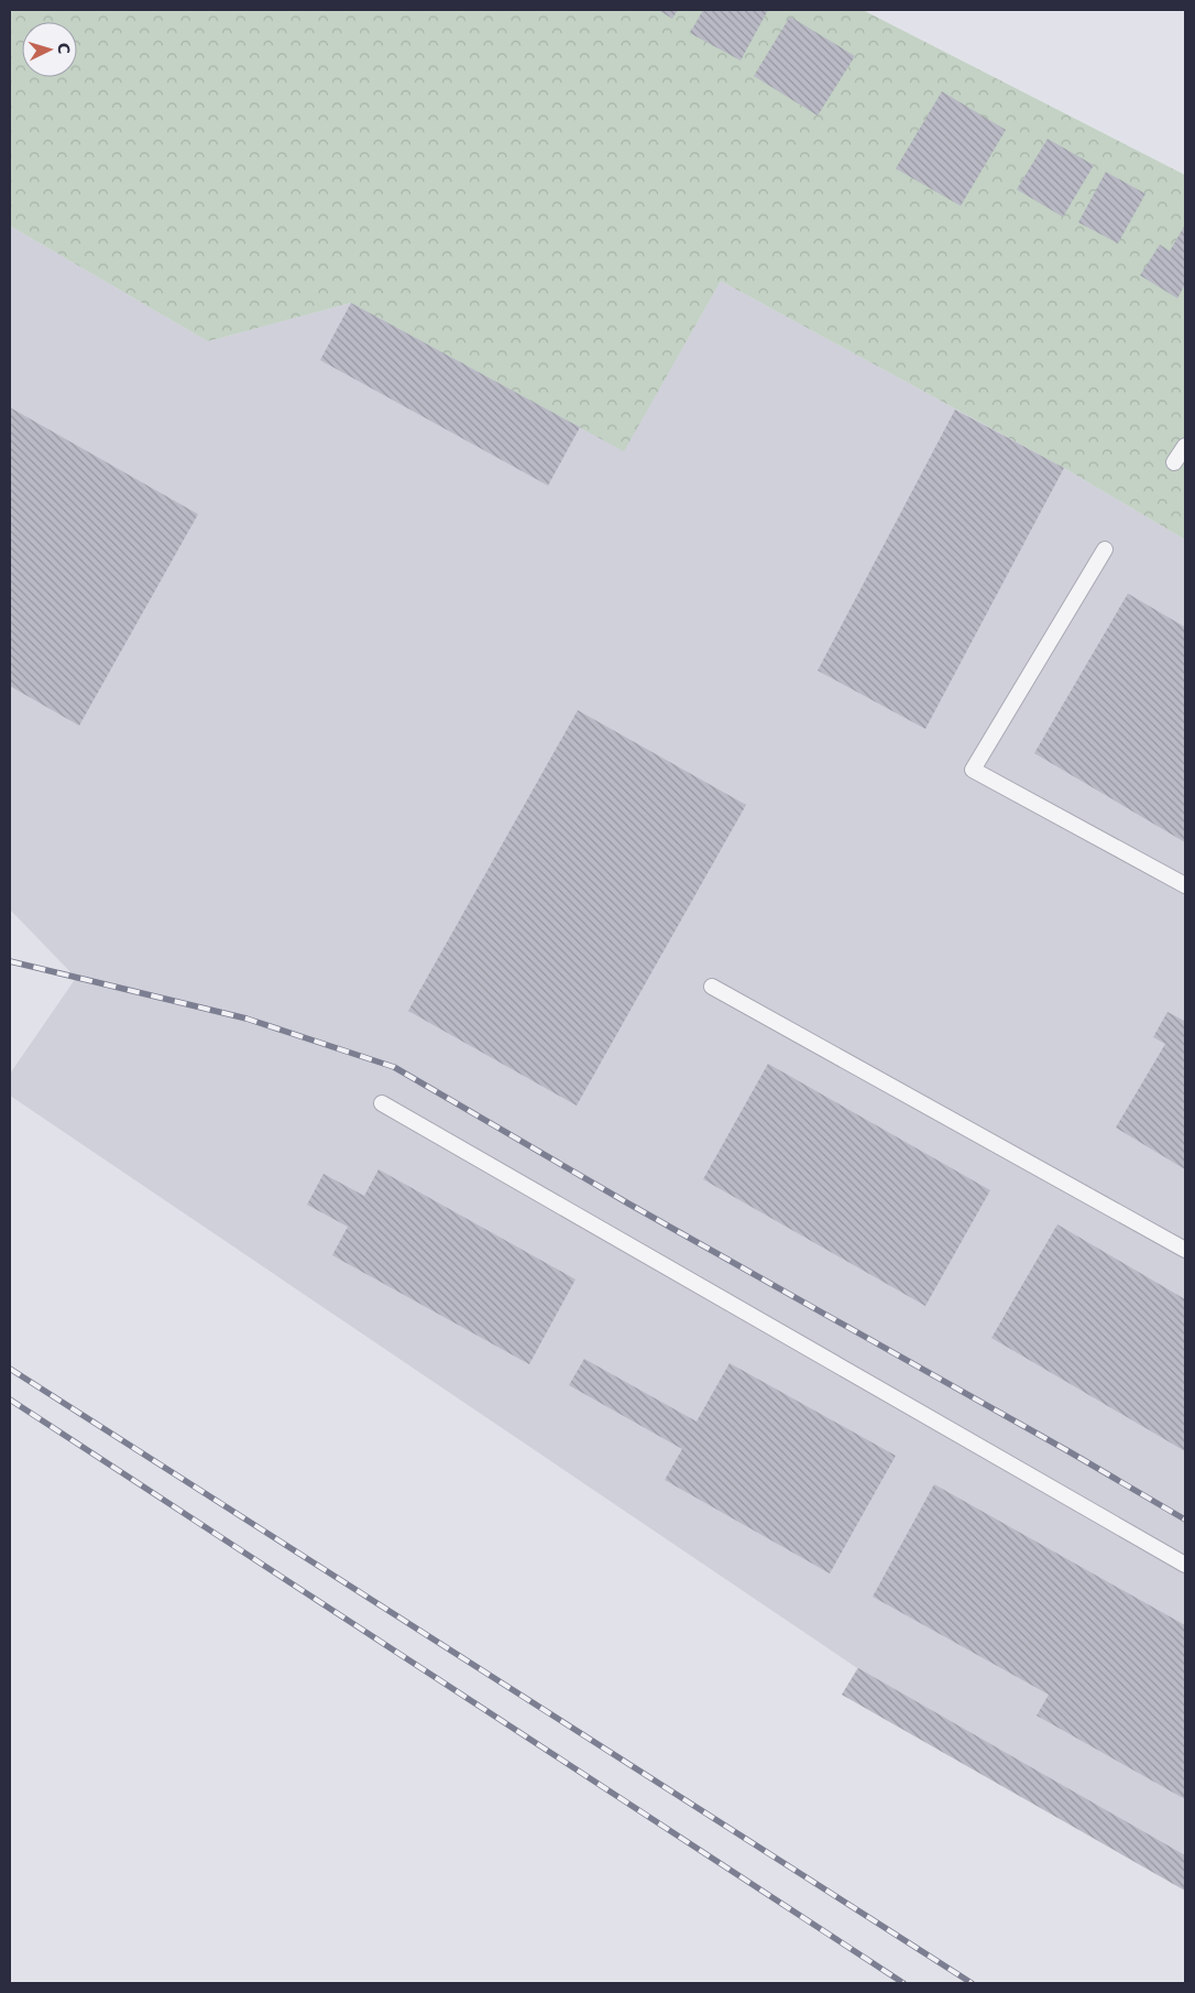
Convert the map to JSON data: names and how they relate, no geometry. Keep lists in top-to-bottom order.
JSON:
{
  "north": "right"
}
